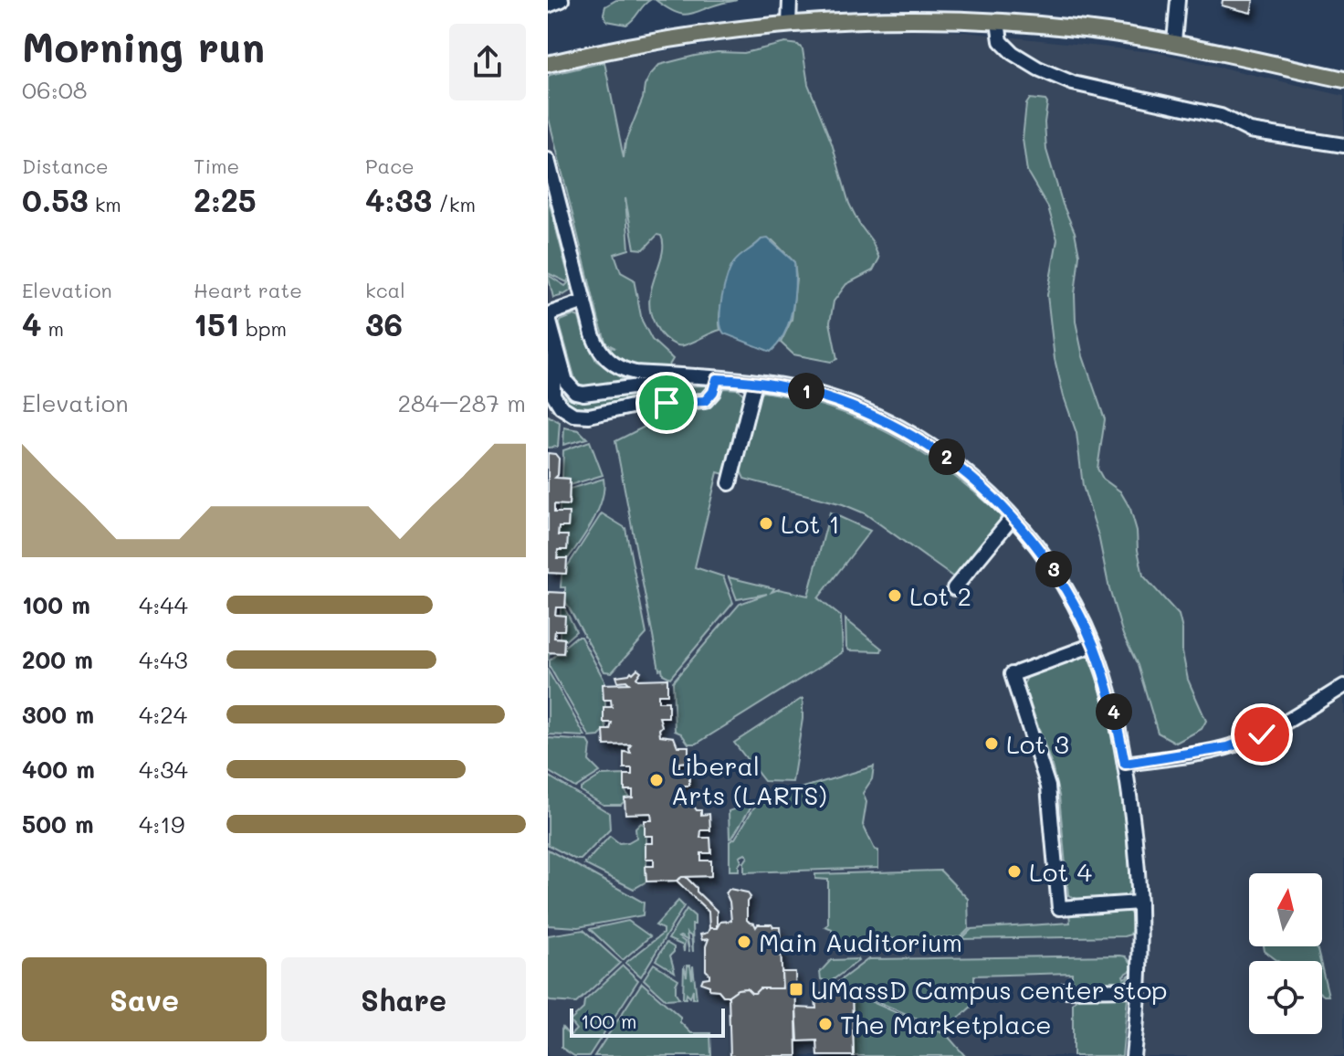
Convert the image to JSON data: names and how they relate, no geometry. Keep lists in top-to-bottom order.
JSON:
{
  "places": {
    "other": [
      "Lot 1",
      "Lot 2",
      "Lot 3",
      "Liberal Arts (LARTS)",
      "Lot 4",
      "Main Auditorium",
      "The Marketplace"
    ],
    "transit": ["UMassD Campus center stop"]
  },
  "scale_bar": "100 m",
  "north": "top",
  "page": {
    "heading": ["Morning run", "06:08"],
    "stats": [
      ["Distance", "0.53 km"],
      ["Time", "2:25"],
      ["Pace", "4:33 /km"],
      ["Elevation", "4 m"],
      ["Heart rate", "151 bpm"],
      ["kcal", "36"]
    ],
    "chart": ["Elevation", "284–287 m"],
    "pins": [
      "1",
      "2",
      "3",
      "4"
    ],
    "list": [
      {
        "name": "100 m",
        "note": "4:44"
      },
      {
        "name": "200 m",
        "note": "4:43"
      },
      {
        "name": "300 m",
        "note": "4:24"
      },
      {
        "name": "400 m",
        "note": "4:34"
      },
      {
        "name": "500 m",
        "note": "4:19"
      }
    ],
    "buttons": ["Save", "Share"],
    "scale": "100 m"
  }
}
